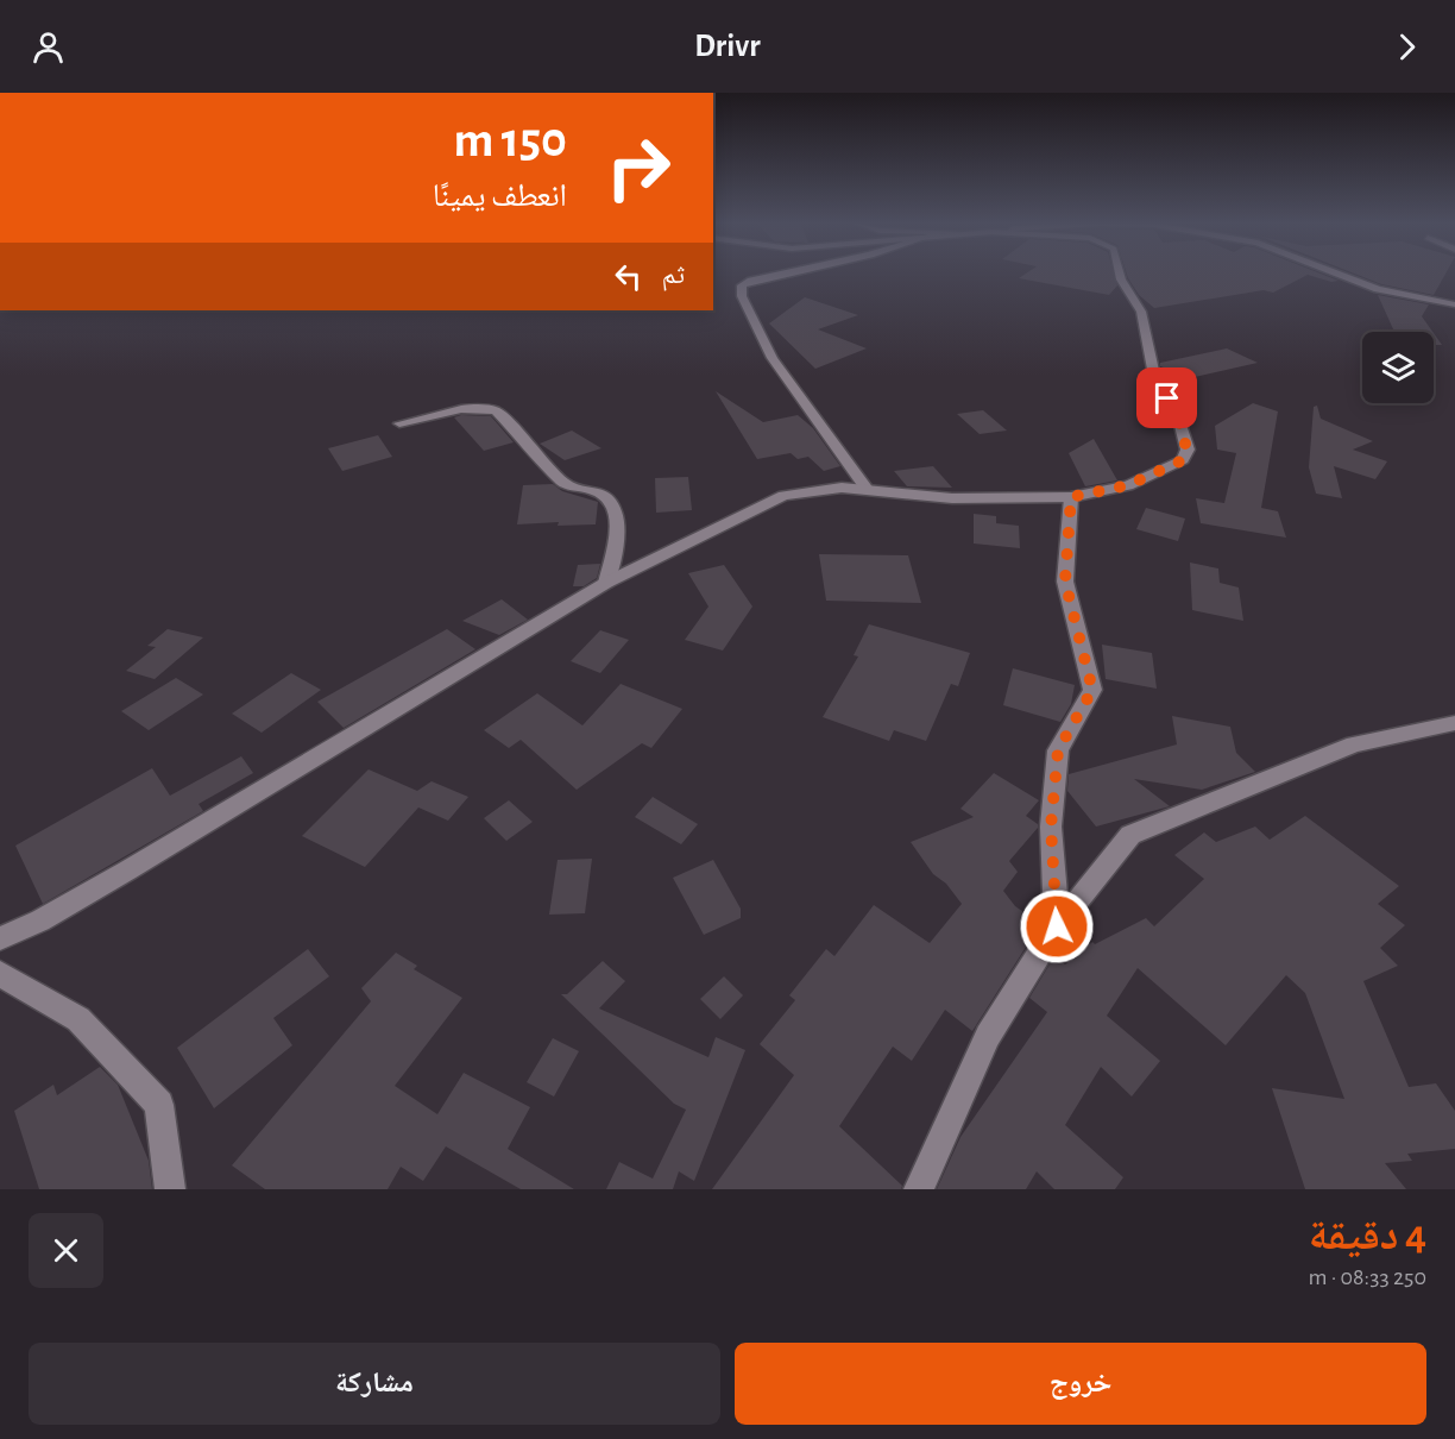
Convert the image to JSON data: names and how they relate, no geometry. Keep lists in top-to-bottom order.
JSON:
{
  "page": {
    "header": "Drivr",
    "turn": ["150 m", "انعطف يمينًا"],
    "then": "ثم",
    "heading": ["4 دقيقة", "250 m · 08:33"],
    "buttons": ["خروج", "مشاركة"]
  }
}
